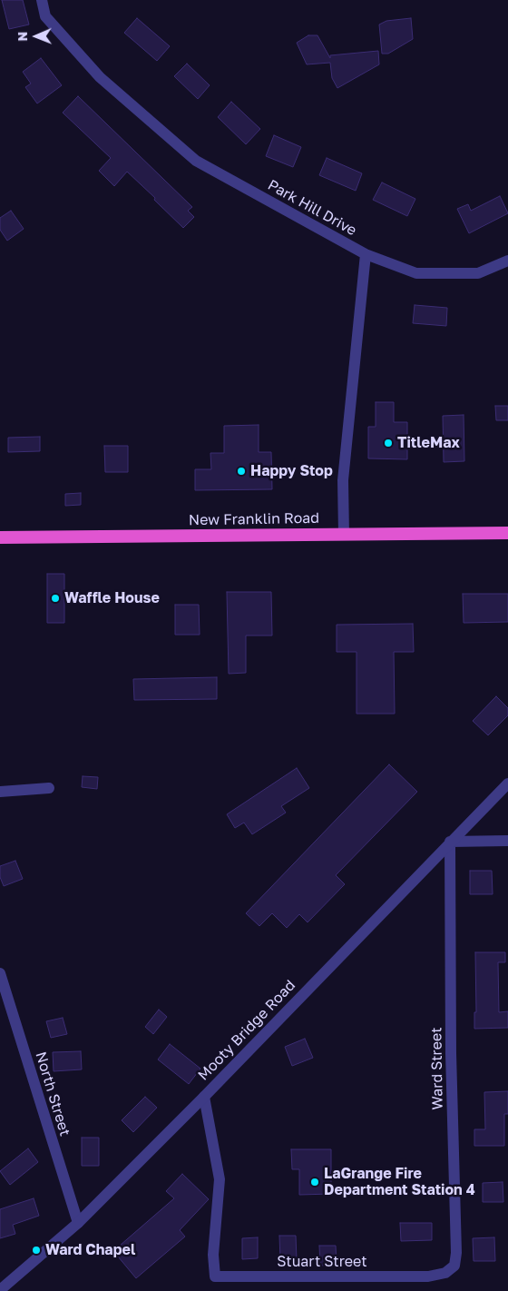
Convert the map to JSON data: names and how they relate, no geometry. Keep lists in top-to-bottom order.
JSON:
{
  "streets": {
    "highway": ["New Franklin Road"],
    "street": [
      "Park Hill Drive",
      "Mooty Bridge Road",
      "Ward Street",
      "North Street",
      "Stuart Street"
    ]
  },
  "crossings": [
    ["Park Hill Drive", "New Franklin Road"],
    ["Mooty Bridge Road", "Ward Street"],
    ["Mooty Bridge Road", "North Street"],
    ["Mooty Bridge Road", "Stuart Street"],
    ["Ward Street", "Stuart Street"]
  ],
  "places": [
    "TitleMax",
    "Happy Stop",
    "Waffle House",
    "LaGrange Fire Department Station 4",
    "Ward Chapel"
  ],
  "north": "left"
}
